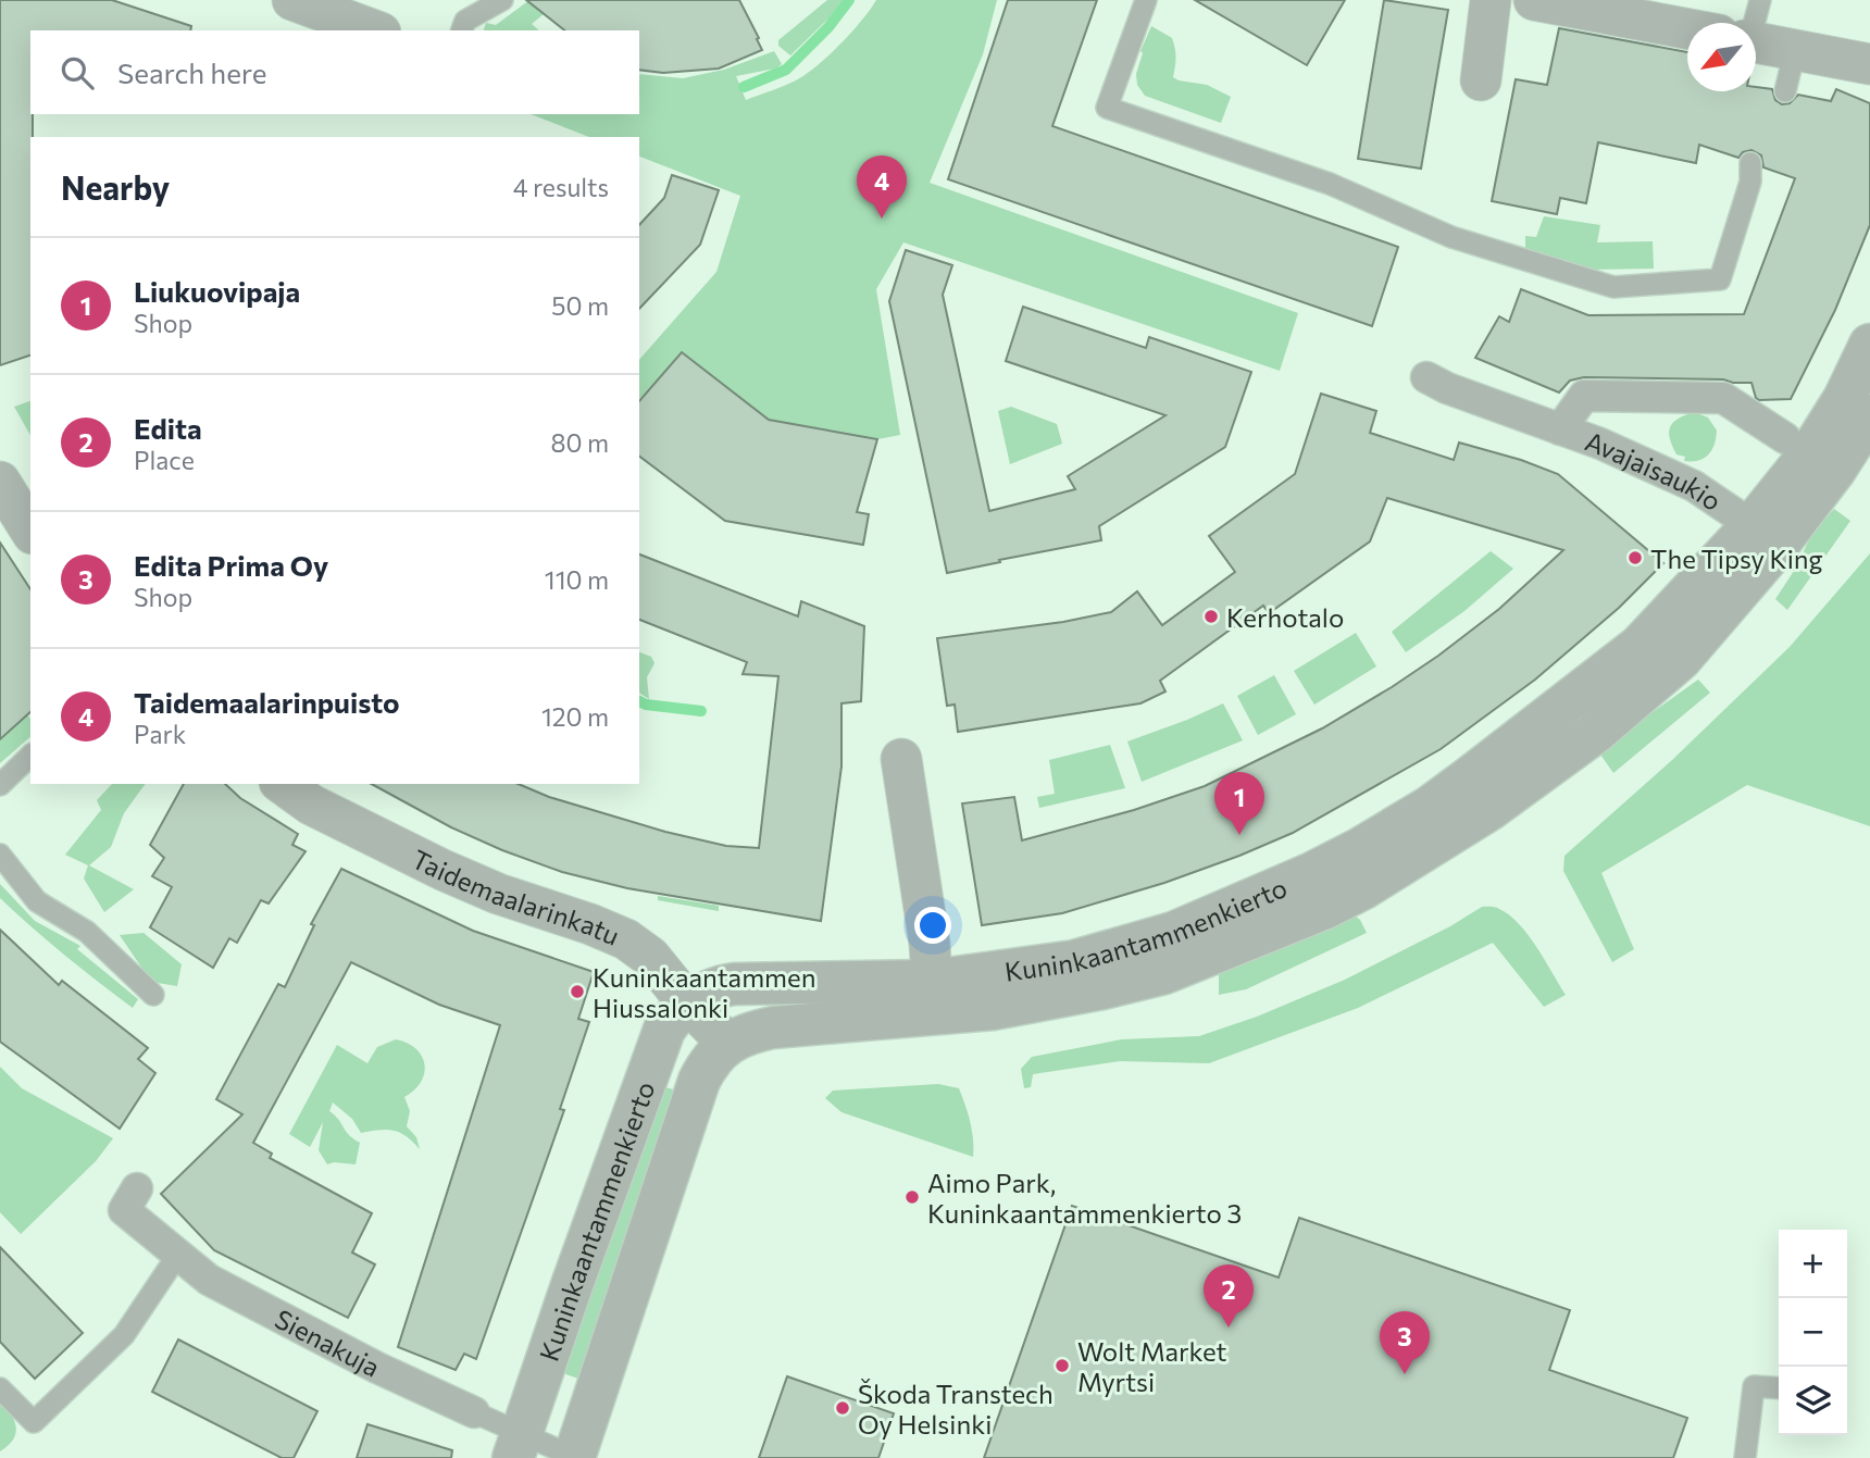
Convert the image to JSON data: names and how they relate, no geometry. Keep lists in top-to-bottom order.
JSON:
{
  "streets": {
    "street": [
      "Avajaisaukio",
      "Taidemaalarinkatu",
      "Kuninkaantammenkierto",
      "Sienakuja"
    ]
  },
  "crossings": [
    ["Avajaisaukio", "Kuninkaantammenkierto"],
    ["Taidemaalarinkatu", "Kuninkaantammenkierto"],
    ["Kuninkaantammenkierto", "Sienakuja"]
  ],
  "places": [
    "The Tipsy King",
    "Kerhotalo",
    "Kuninkaantammen Hiussalonki",
    "Aimo Park, Kuninkaantammenkierto 3",
    "Wolt Market Myrtsi",
    "Škoda Transtech Oy Helsinki"
  ],
  "north": "bottom left",
  "page": {
    "search": "Search here",
    "heading": ["Nearby", "4 results"],
    "pins": [
      "4",
      "1",
      "2",
      "3"
    ],
    "list": [
      {
        "mark": "1",
        "name": "Liukuovipaja",
        "note": "Shop",
        "value": "50 m"
      },
      {
        "mark": "2",
        "name": "Edita",
        "note": "Place",
        "value": "80 m"
      },
      {
        "mark": "3",
        "name": "Edita Prima Oy",
        "note": "Shop",
        "value": "110 m"
      },
      {
        "mark": "4",
        "name": "Taidemaalarinpuisto",
        "note": "Park",
        "value": "120 m"
      }
    ],
    "map_buttons": ["+", "−"]
  }
}
